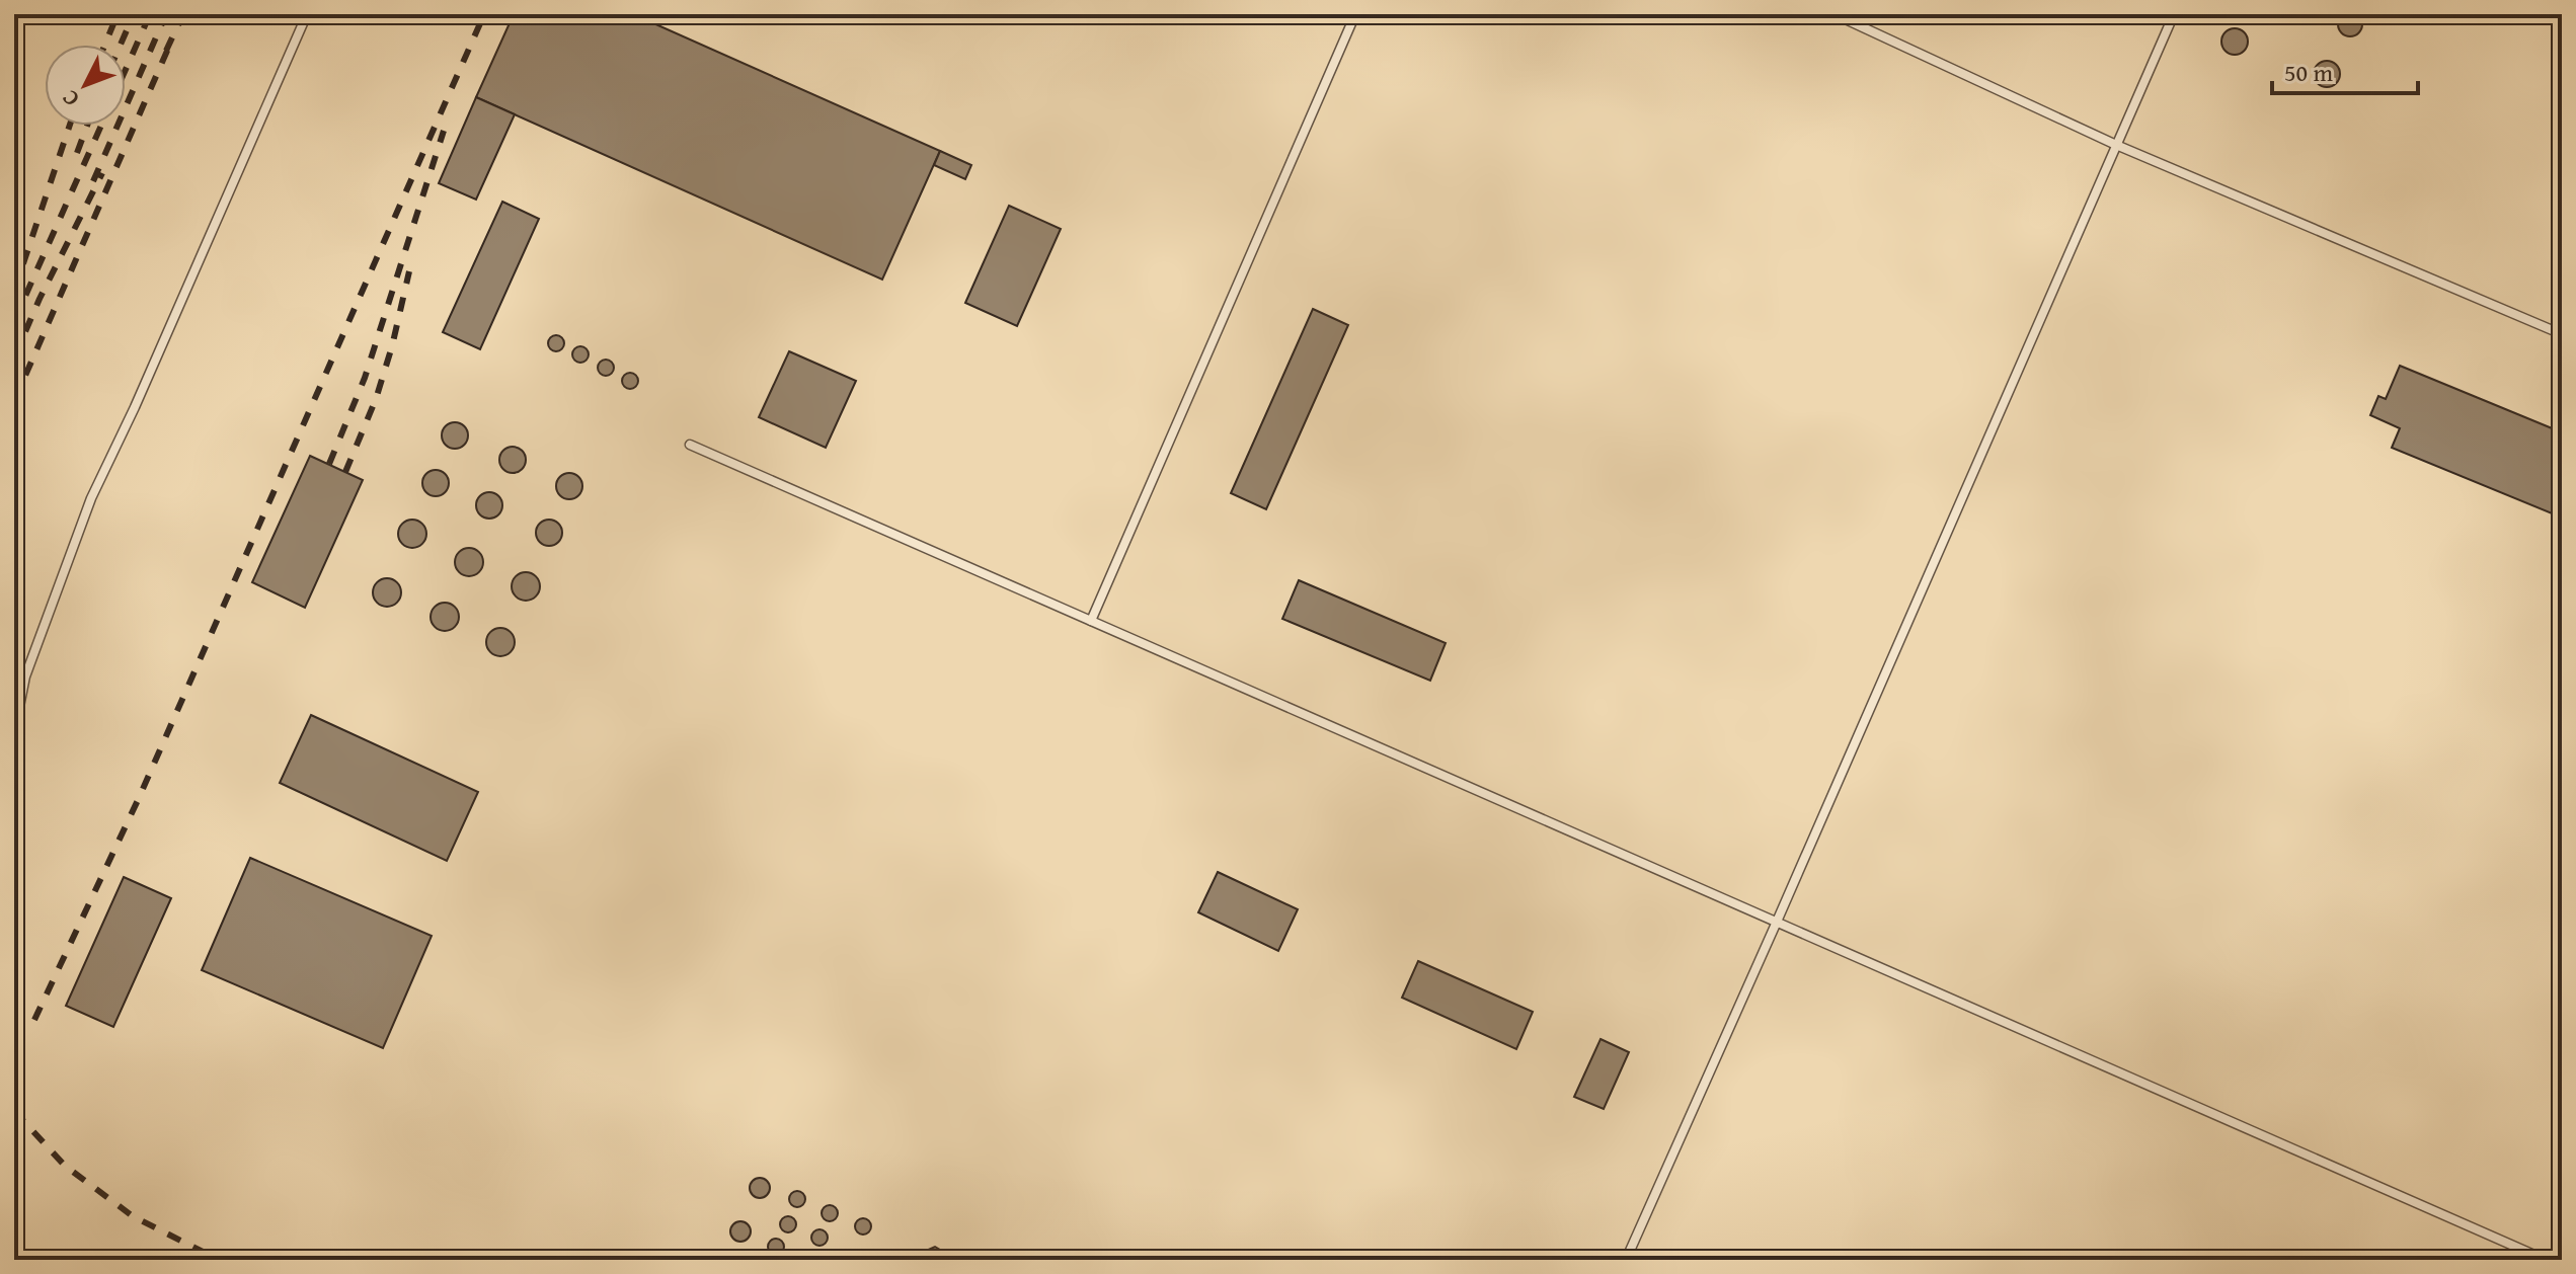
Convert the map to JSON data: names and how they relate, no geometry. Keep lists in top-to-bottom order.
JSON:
{
  "scale_bar": "50 m",
  "north": "bottom left"
}
